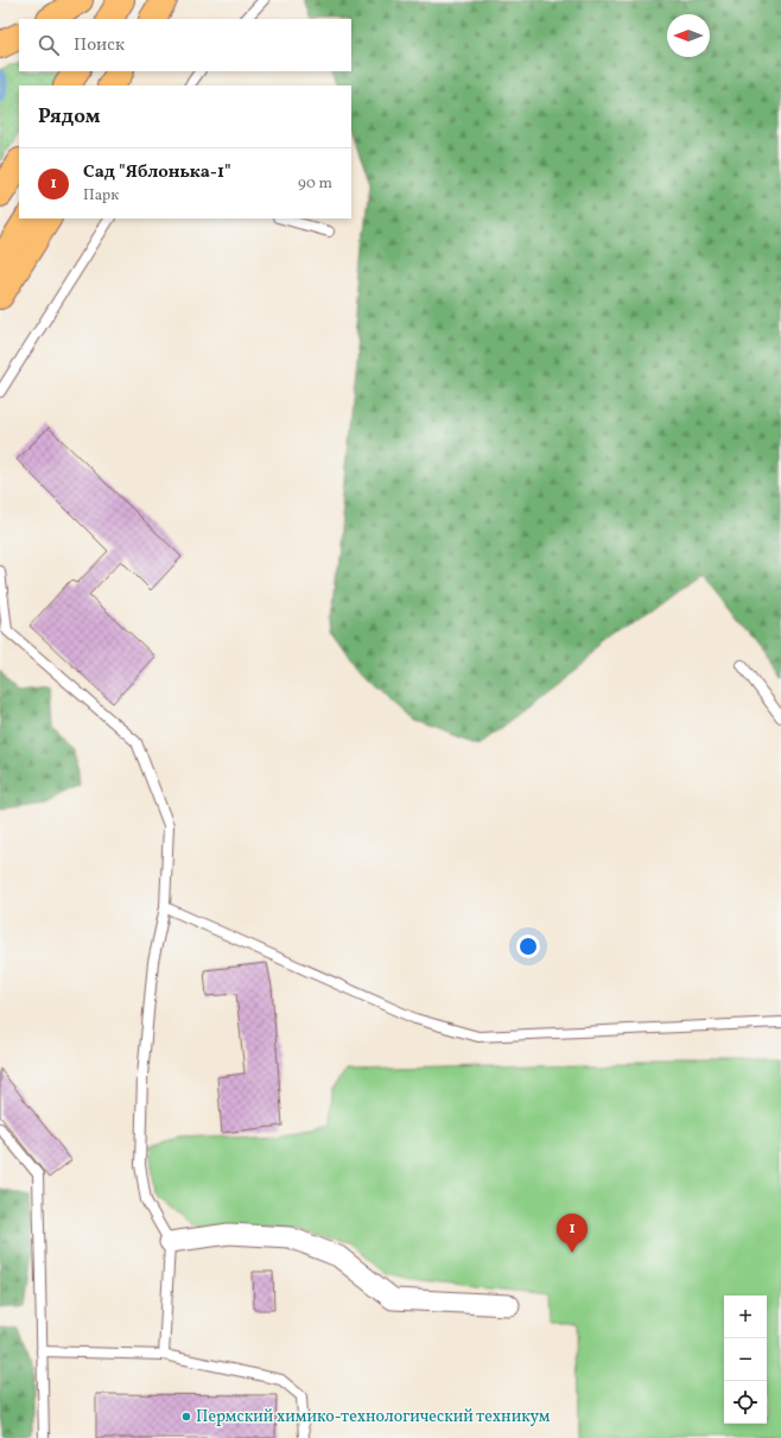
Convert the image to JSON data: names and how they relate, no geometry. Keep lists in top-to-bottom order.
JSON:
{
  "places": ["Пермский химико-технологический техникум"],
  "north": "left",
  "page": {
    "search": "Поиск",
    "heading": "Рядом",
    "list": [
      {
        "mark": "1",
        "name": "Сад \"Яблонька-1\"",
        "note": "Парк",
        "value": "90 m"
      }
    ],
    "pins": "1",
    "map_buttons": ["+", "−"]
  }
}
